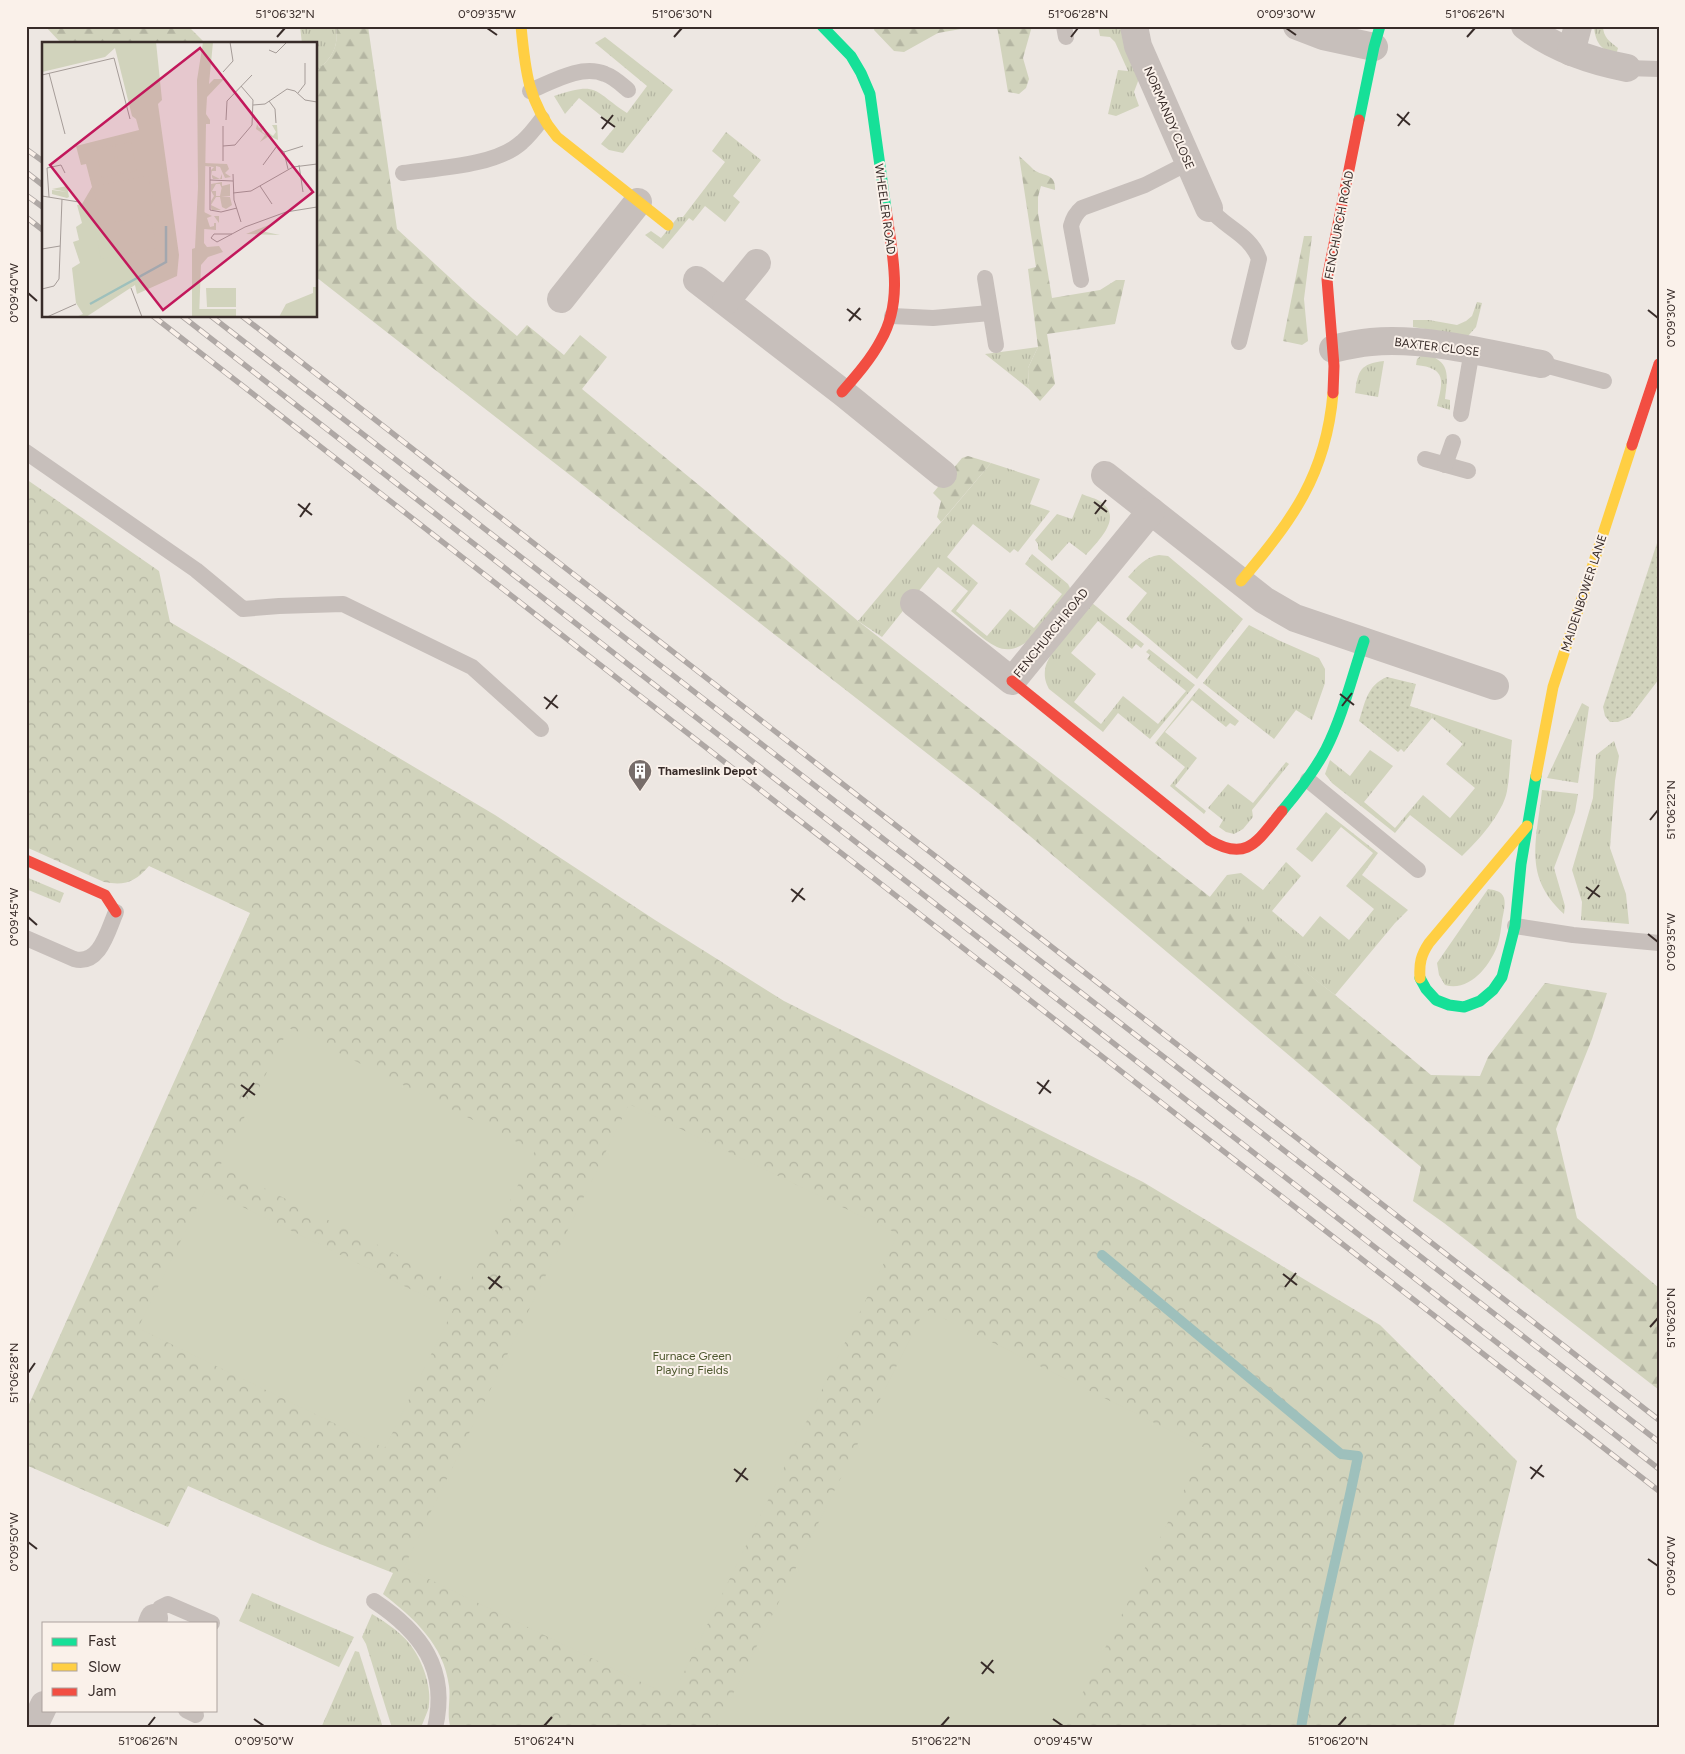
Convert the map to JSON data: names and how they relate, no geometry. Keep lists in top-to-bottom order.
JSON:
{
  "streets": {
    "street": [
      "NORMANDY CLOSE",
      "WHEELER ROAD",
      "FENCHURCH ROAD",
      "BAXTER CLOSE",
      "MAIDENBOWER LANE"
    ]
  },
  "crossings": [
    ["FENCHURCH ROAD", "BAXTER CLOSE"]
  ],
  "parks": ["Furnace Green Playing Fields"],
  "places": {
    "building": ["Thameslink Depot"]
  },
  "legend": ["Fast", "Slow", "Jam"],
  "coordinates": [
    "51°06'32\"N",
    "0°09'35\"W",
    "51°06'30\"N",
    "51°06'28\"N",
    "0°09'30\"W",
    "51°06'26\"N",
    "0°09'40\"W",
    "51°06'22\"N",
    "0°09'45\"W",
    "51°06'20\"N",
    "0°09'50\"W",
    "51°06'24\"N"
  ]
}
